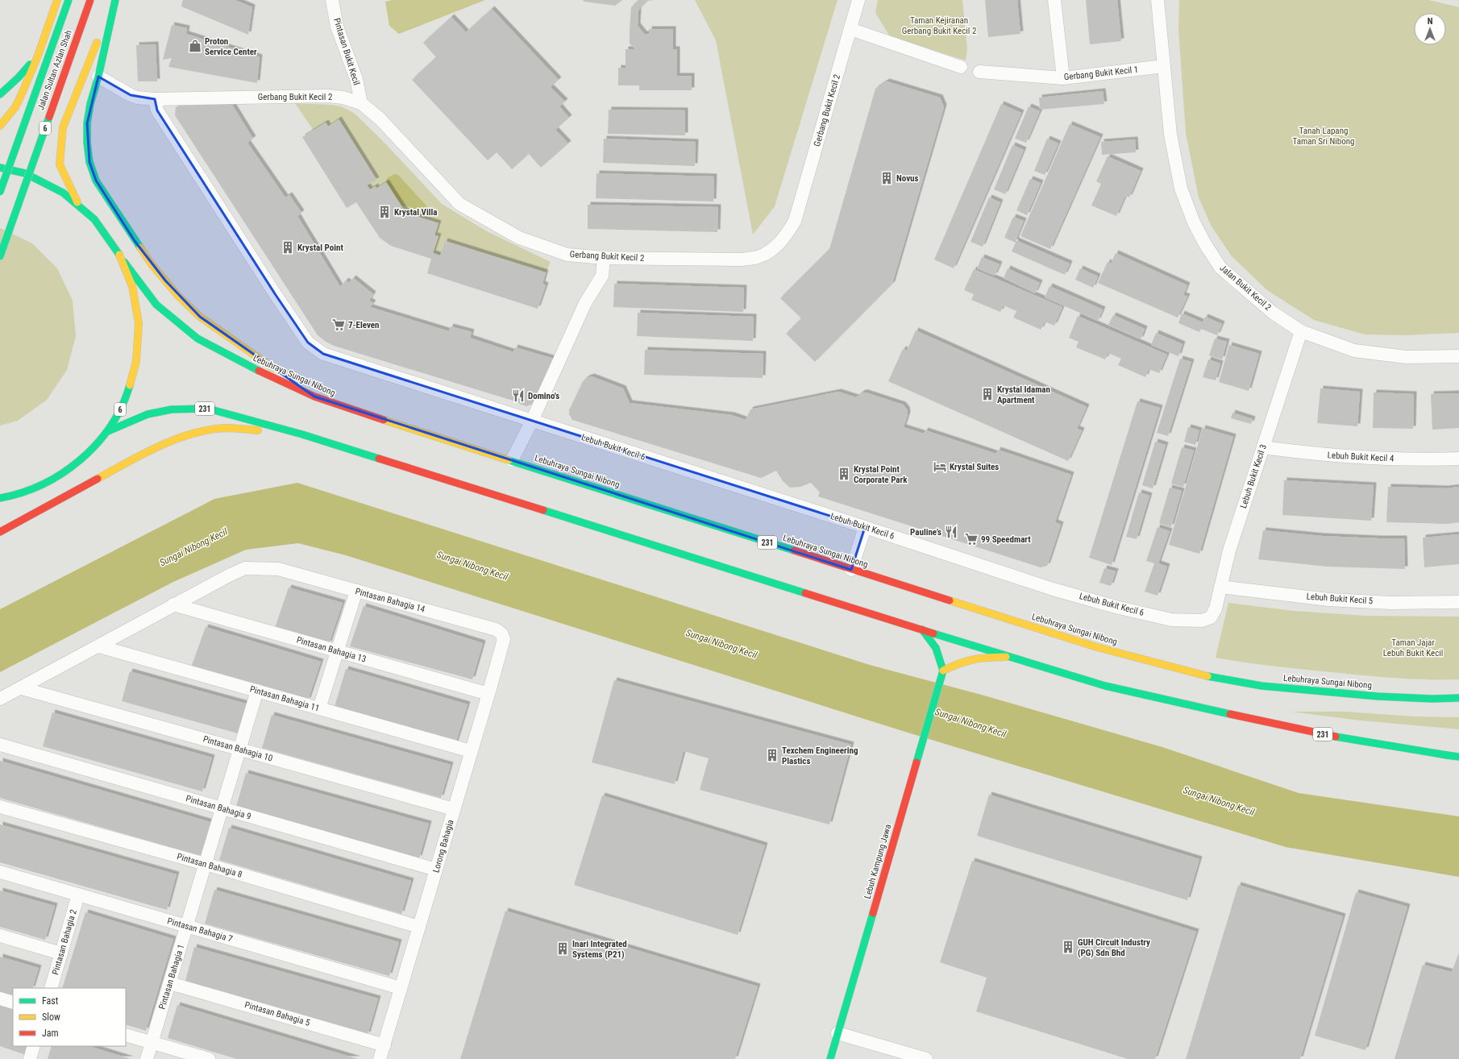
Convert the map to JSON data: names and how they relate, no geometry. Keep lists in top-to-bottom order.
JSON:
{
  "streets": {
    "main road": [
      "Jalan Sultan Azlan Shah",
      "6",
      "Lebuhraya Sungai Nibong",
      "231",
      "Lebuh Kampung Jawa"
    ],
    "street": [
      "Pintasan Bukit Kecil",
      "Gerbang Bukit Kecil 1",
      "Gerbang Bukit Kecil 2",
      "Jalan Bukit Kecil 2",
      "Lebuh Bukit Kecil 6",
      "Lebuh Bukit Kecil 4",
      "Lebuh Bukit Kecil 3",
      "Lebuh Bukit Kecil 5",
      "Pintasan Bahagia 14",
      "Pintasan Bahagia 13",
      "Pintasan Bahagia 11",
      "Pintasan Bahagia 10",
      "Pintasan Bahagia 9",
      "Lorong Bahagia",
      "Pintasan Bahagia 8",
      "Pintasan Bahagia 7",
      "Pintasan Bahagia 2",
      "Pintasan Bahagia 1",
      "Pintasan Bahagia 5"
    ]
  },
  "crossings": [
    ["Pintasan Bukit Kecil", "Gerbang Bukit Kecil 2"],
    ["Gerbang Bukit Kecil 1", "Jalan Bukit Kecil 2"],
    ["Gerbang Bukit Kecil 2", "Lebuh Bukit Kecil 6"],
    ["6", "Lebuhraya Sungai Nibong"],
    ["6", "231"],
    ["Jalan Bukit Kecil 2", "Lebuh Bukit Kecil 3"],
    ["231", "Lebuh Kampung Jawa"],
    ["Lebuh Bukit Kecil 6", "Lebuh Bukit Kecil 3"],
    ["Lebuh Bukit Kecil 4", "Lebuh Bukit Kecil 3"],
    ["Lebuh Bukit Kecil 3", "Lebuh Bukit Kecil 5"],
    ["Pintasan Bahagia 14", "Pintasan Bahagia 13"],
    ["Pintasan Bahagia 14", "Pintasan Bahagia 11"],
    ["Pintasan Bahagia 14", "Pintasan Bahagia 10"],
    ["Pintasan Bahagia 14", "Lorong Bahagia"],
    ["Pintasan Bahagia 13", "Lorong Bahagia"],
    ["Pintasan Bahagia 11", "Lorong Bahagia"],
    ["Pintasan Bahagia 11", "Pintasan Bahagia 1"],
    ["Pintasan Bahagia 10", "Lorong Bahagia"],
    ["Pintasan Bahagia 10", "Pintasan Bahagia 1"],
    ["Pintasan Bahagia 9", "Lorong Bahagia"],
    ["Pintasan Bahagia 9", "Pintasan Bahagia 1"],
    ["Lorong Bahagia", "Pintasan Bahagia 8"],
    ["Lorong Bahagia", "Pintasan Bahagia 7"],
    ["Lorong Bahagia", "Pintasan Bahagia 5"],
    ["Pintasan Bahagia 8", "Pintasan Bahagia 1"],
    ["Pintasan Bahagia 7", "Pintasan Bahagia 2"],
    ["Pintasan Bahagia 7", "Pintasan Bahagia 1"],
    ["Pintasan Bahagia 1", "Pintasan Bahagia 5"]
  ],
  "water": ["Sungai Nibong Kecil"],
  "parks": ["Taman Kejiranan Gerbang Bukit Kecil 2", "Tanah Lapang Taman Sri Nibong", "Taman Jajar Lebuh Bukit Kecil"],
  "places": {
    "shop": ["Proton Service Center"],
    "building": [
      "Novus",
      "Krystal Villa",
      "Krystal Point",
      "Krystal Idaman Apartment",
      "Krystal Point Corporate Park",
      "Texchem Engineering Plastics",
      "GUH Circuit Industry (PG) Sdn Bhd",
      "Inari Integrated Systems (P21)"
    ],
    "supermarket": ["7-Eleven", "99 Speedmart"],
    "restaurant": ["Domino's", "Pauline’s"],
    "hotel": ["Krystal Suites"]
  },
  "legend": ["Fast", "Slow", "Jam"],
  "north": "top"
}
